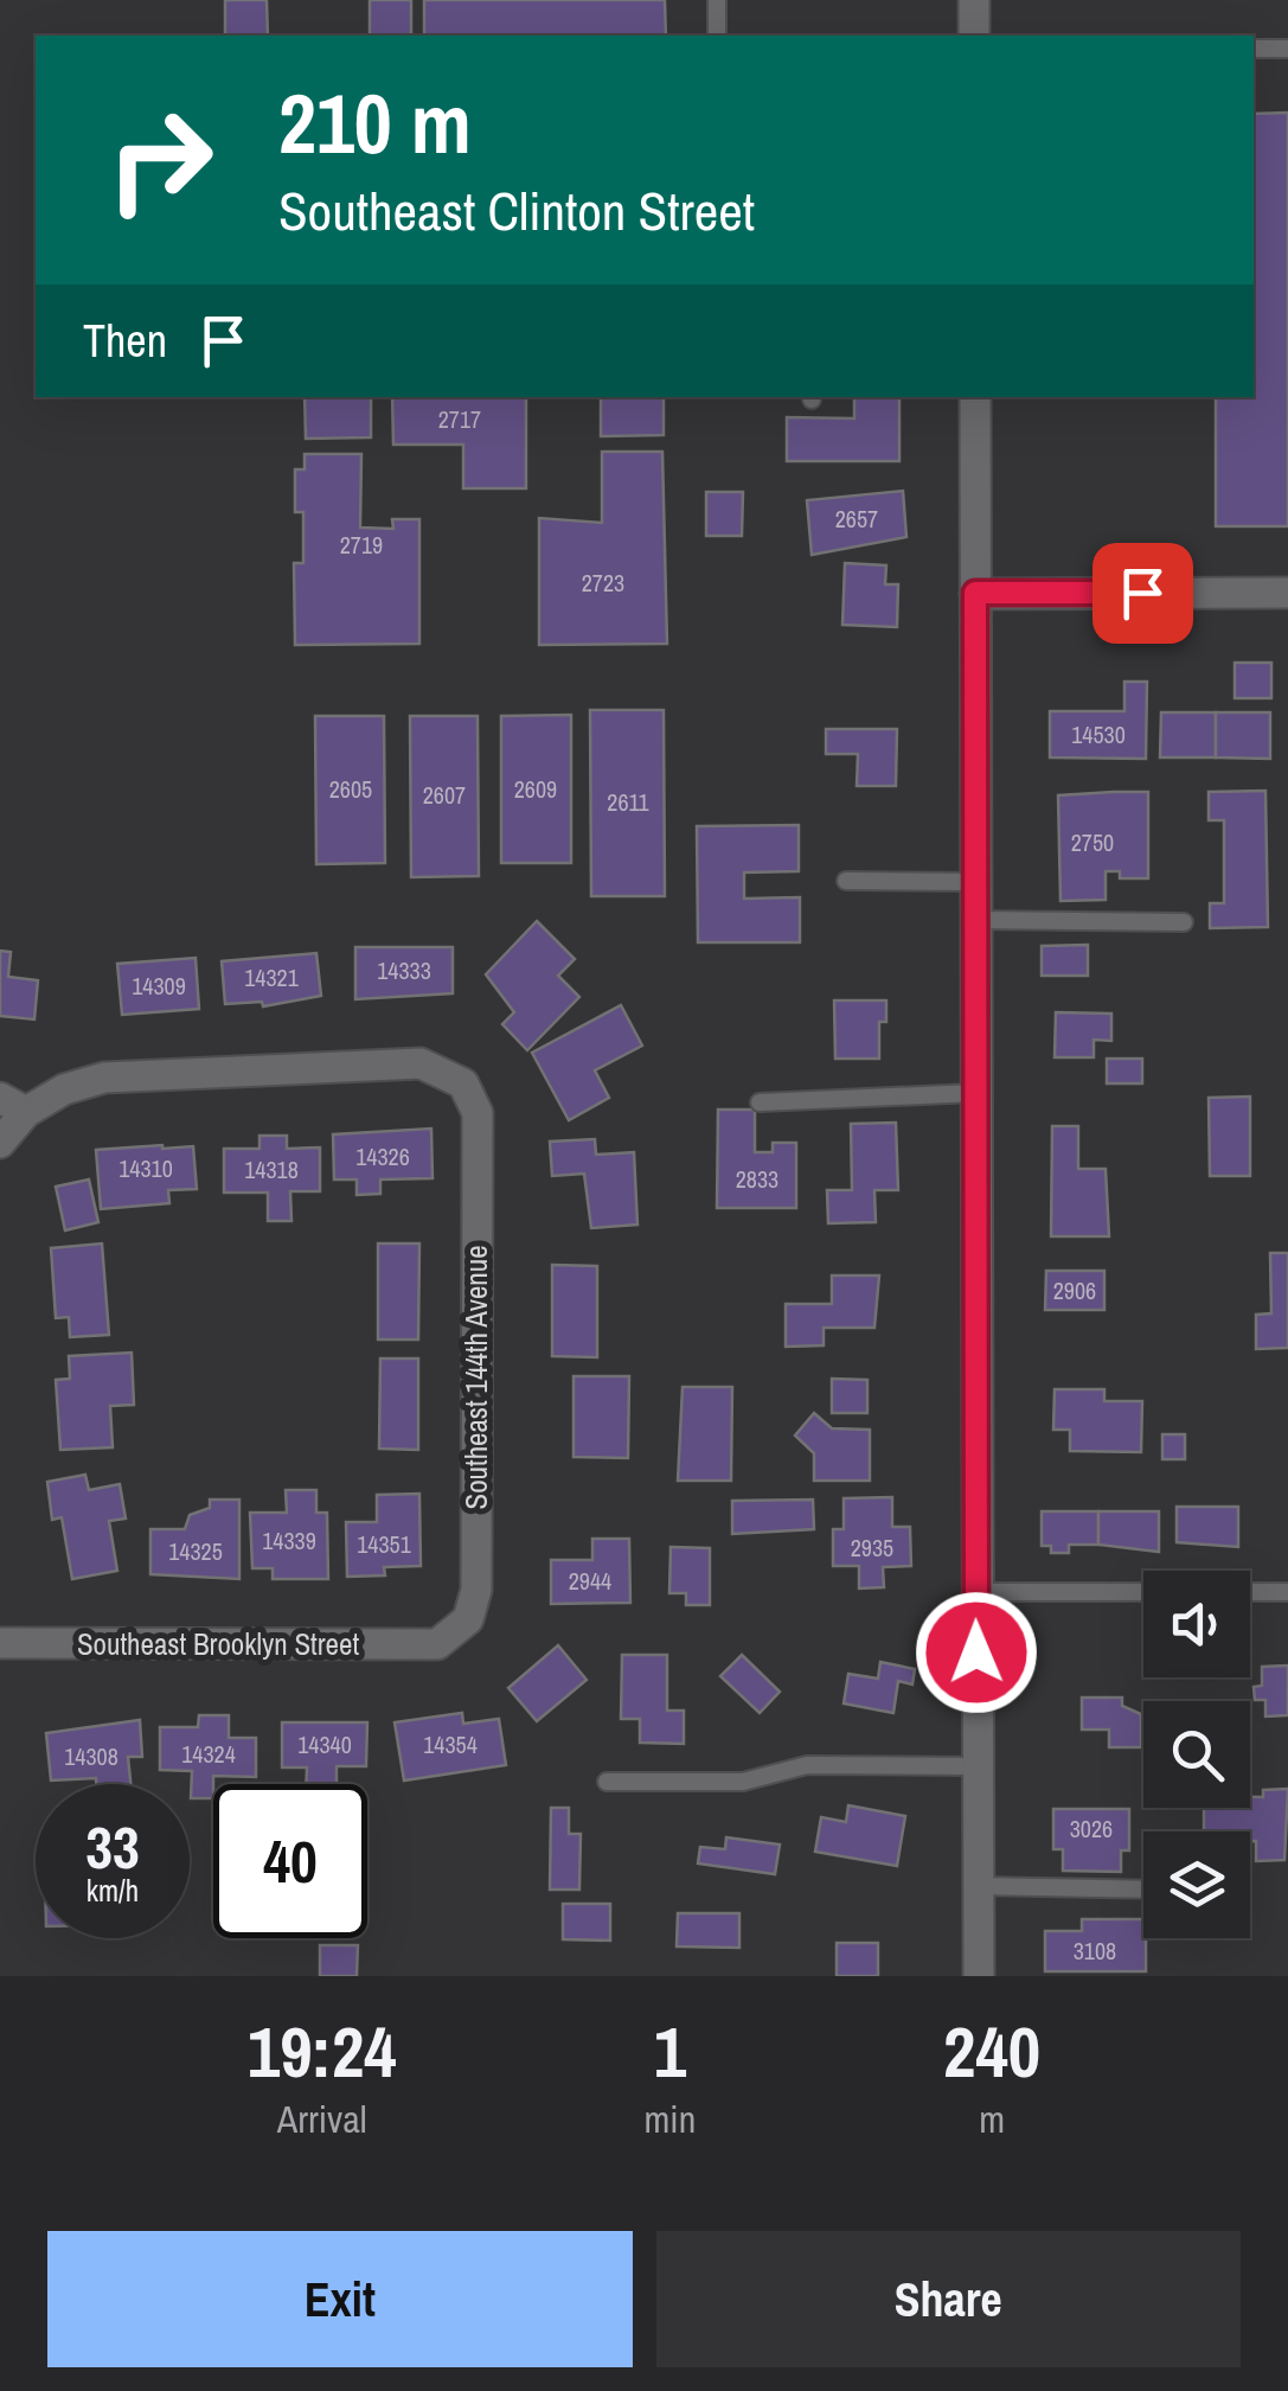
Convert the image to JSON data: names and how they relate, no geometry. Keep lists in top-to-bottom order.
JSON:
{
  "streets": {
    "street": ["Southeast 144th Avenue", "Southeast Brooklyn Street"]
  },
  "crossings": [
    ["Southeast 144th Avenue", "Southeast Brooklyn Street"]
  ],
  "house_numbers": [
    "2717",
    "2657",
    "2719",
    "2723",
    "14530",
    "2605",
    "2609",
    "2607",
    "2611",
    "2750",
    "14333",
    "14321",
    "14309",
    "14326",
    "14310",
    "14318",
    "2833",
    "2906",
    "14339",
    "14351",
    "2935",
    "14325",
    "2944",
    "14340",
    "14354",
    "14324",
    "14308",
    "3026",
    "3108"
  ],
  "page": {
    "turn": ["210 m", "Southeast Clinton Street"],
    "then": "Then",
    "speed": "33 km/h",
    "limit": "40",
    "eta": [
      "19:24",
      "Arrival",
      "1",
      "min",
      "240",
      "m"
    ],
    "buttons": ["Exit", "Share"]
  }
}
